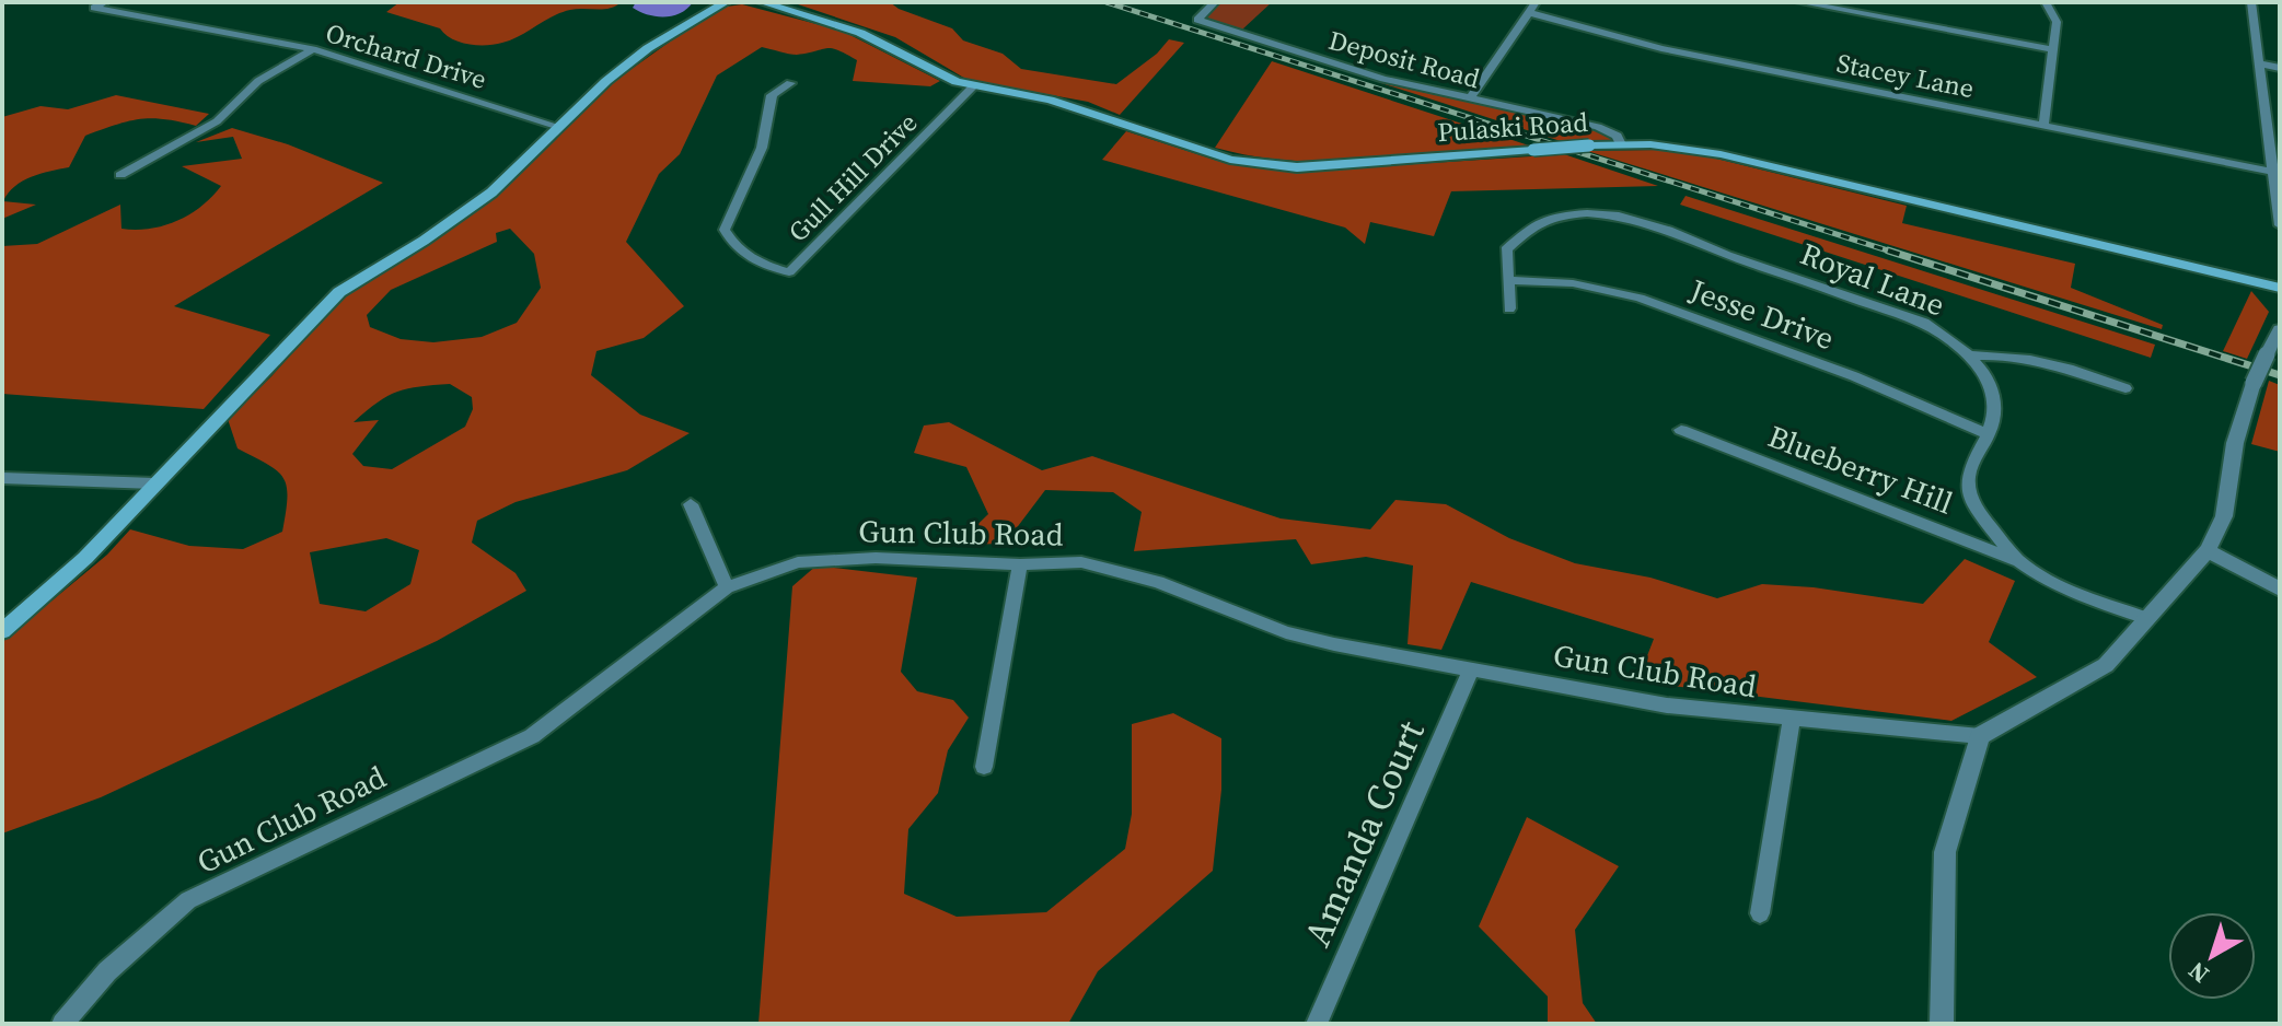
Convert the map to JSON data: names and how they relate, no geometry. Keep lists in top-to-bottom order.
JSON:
{
  "streets": {
    "main road": ["Pulaski Road"],
    "street": [
      "Orchard Drive",
      "Deposit Road",
      "Stacey Lane",
      "Gull Hill Drive",
      "Royal Lane",
      "Jesse Drive",
      "Blueberry Hill",
      "Gun Club Road",
      "Amanda Court"
    ]
  },
  "crossings": [
    ["Deposit Road", "Pulaski Road"],
    ["Pulaski Road", "Gull Hill Drive"],
    ["Royal Lane", "Jesse Drive"],
    ["Royal Lane", "Blueberry Hill"],
    ["Gun Club Road", "Amanda Court"]
  ],
  "north": "bottom left"
}
